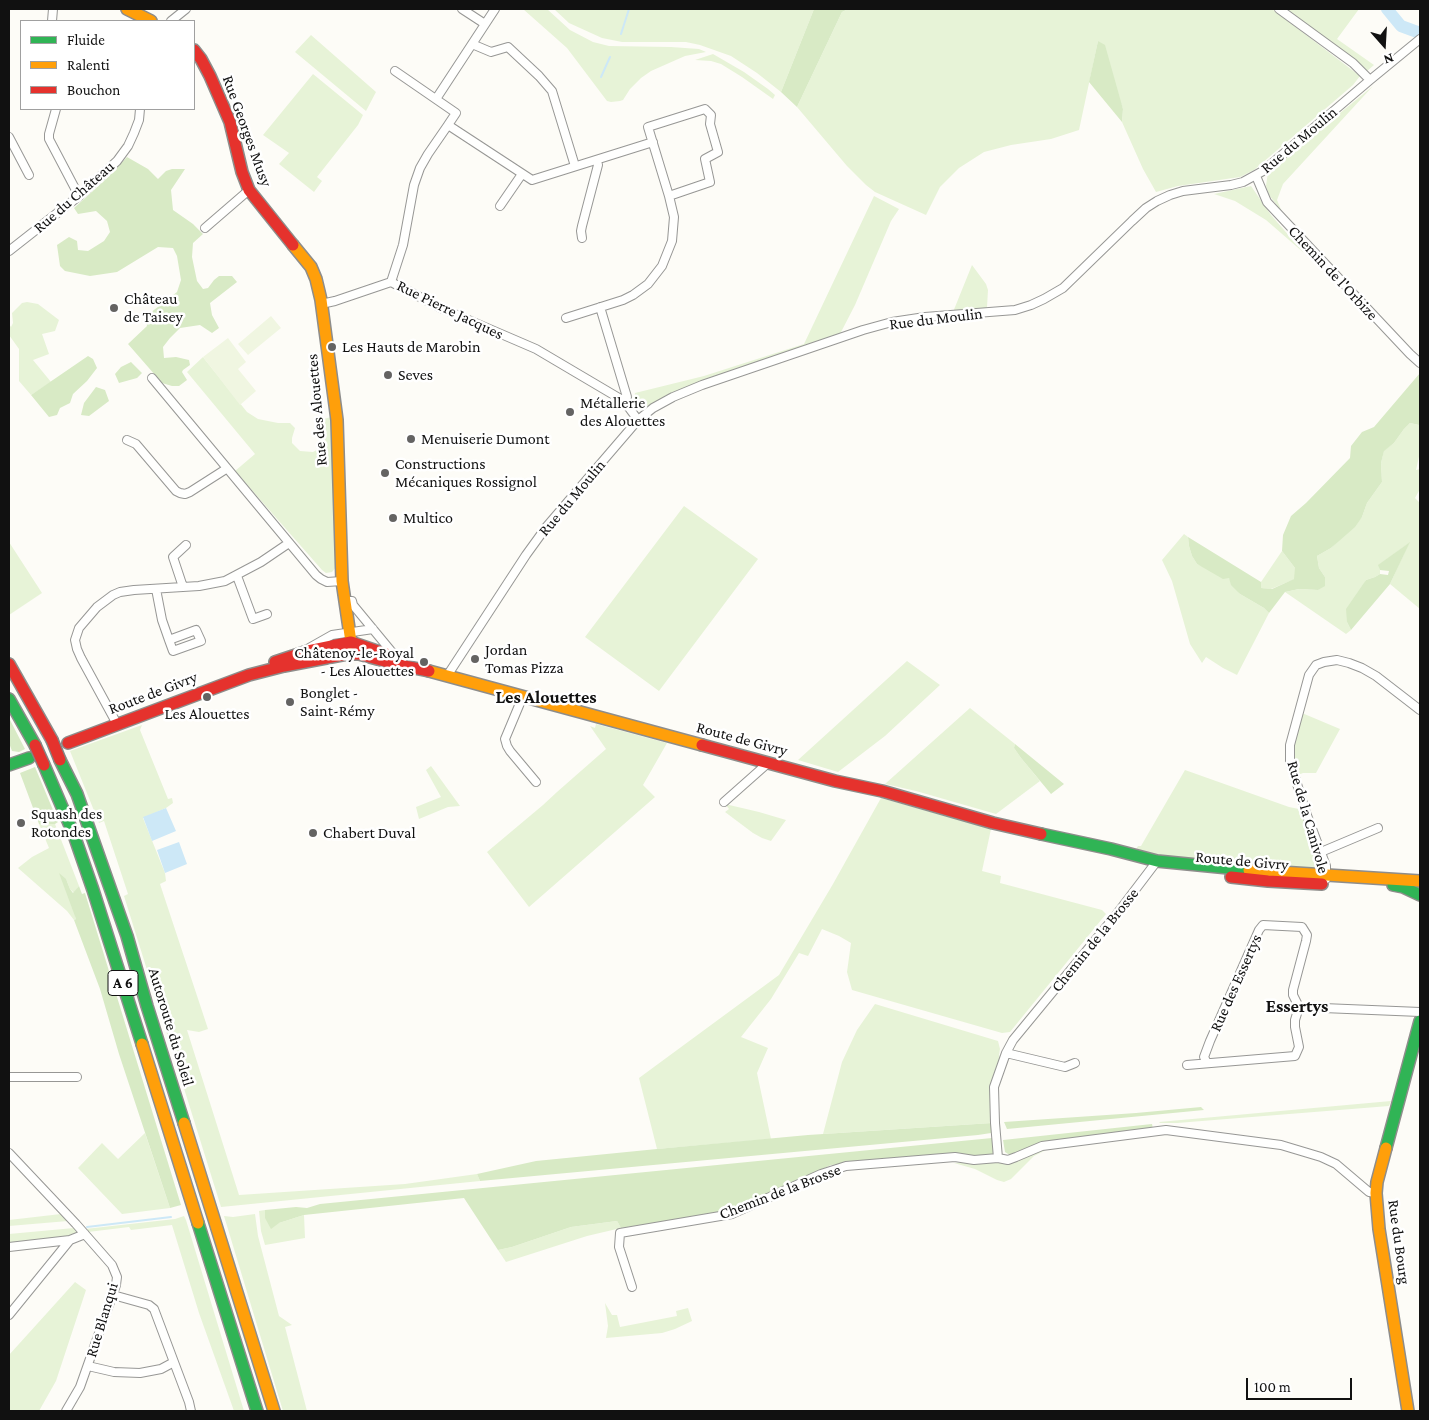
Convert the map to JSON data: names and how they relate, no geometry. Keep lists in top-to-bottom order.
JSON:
{
  "streets": {
    "main road": [
      "Rue Georges Musy",
      "Rue des Alouettes",
      "Route de Givry",
      "A 6",
      "Autoroute du Soleil",
      "Rue du Bourg"
    ],
    "street": [
      "Rue du Moulin",
      "Rue du Château",
      "Chemin de l'Orbize",
      "Rue Pierre Jacques",
      "Rue de la Canivole",
      "Chemin de la Brosse",
      "Rue des Essertys",
      "Rue Blanqui"
    ]
  },
  "crossings": [
    ["Rue Georges Musy", "Rue des Alouettes"],
    ["Rue du Moulin", "Chemin de l'Orbize"],
    ["Rue du Moulin", "Rue Pierre Jacques"],
    ["Rue du Moulin", "Route de Givry"],
    ["Rue des Alouettes", "Route de Givry"],
    ["Route de Givry", "Rue de la Canivole"],
    ["Route de Givry", "Chemin de la Brosse"],
    ["Chemin de la Brosse", "Rue du Bourg"]
  ],
  "districts": ["Les Alouettes", "Essertys"],
  "places": [
    "Château de Taisey",
    "Les Hauts de Marobin",
    "Seves",
    "Métallerie des Alouettes",
    "Menuiserie Dumont",
    "Constructions Mécaniques Rossignol",
    "Multico",
    "Jordan Tomas Pizza",
    "Châtenoy-le-Royal - Les Alouettes",
    "Les Alouettes",
    "Bonglet - Saint-Rémy",
    "Squash des Rotondes",
    "Chabert Duval"
  ],
  "legend": ["Fluide", "Ralenti", "Bouchon"],
  "scale_bar": "100 m",
  "north": "bottom"
}
